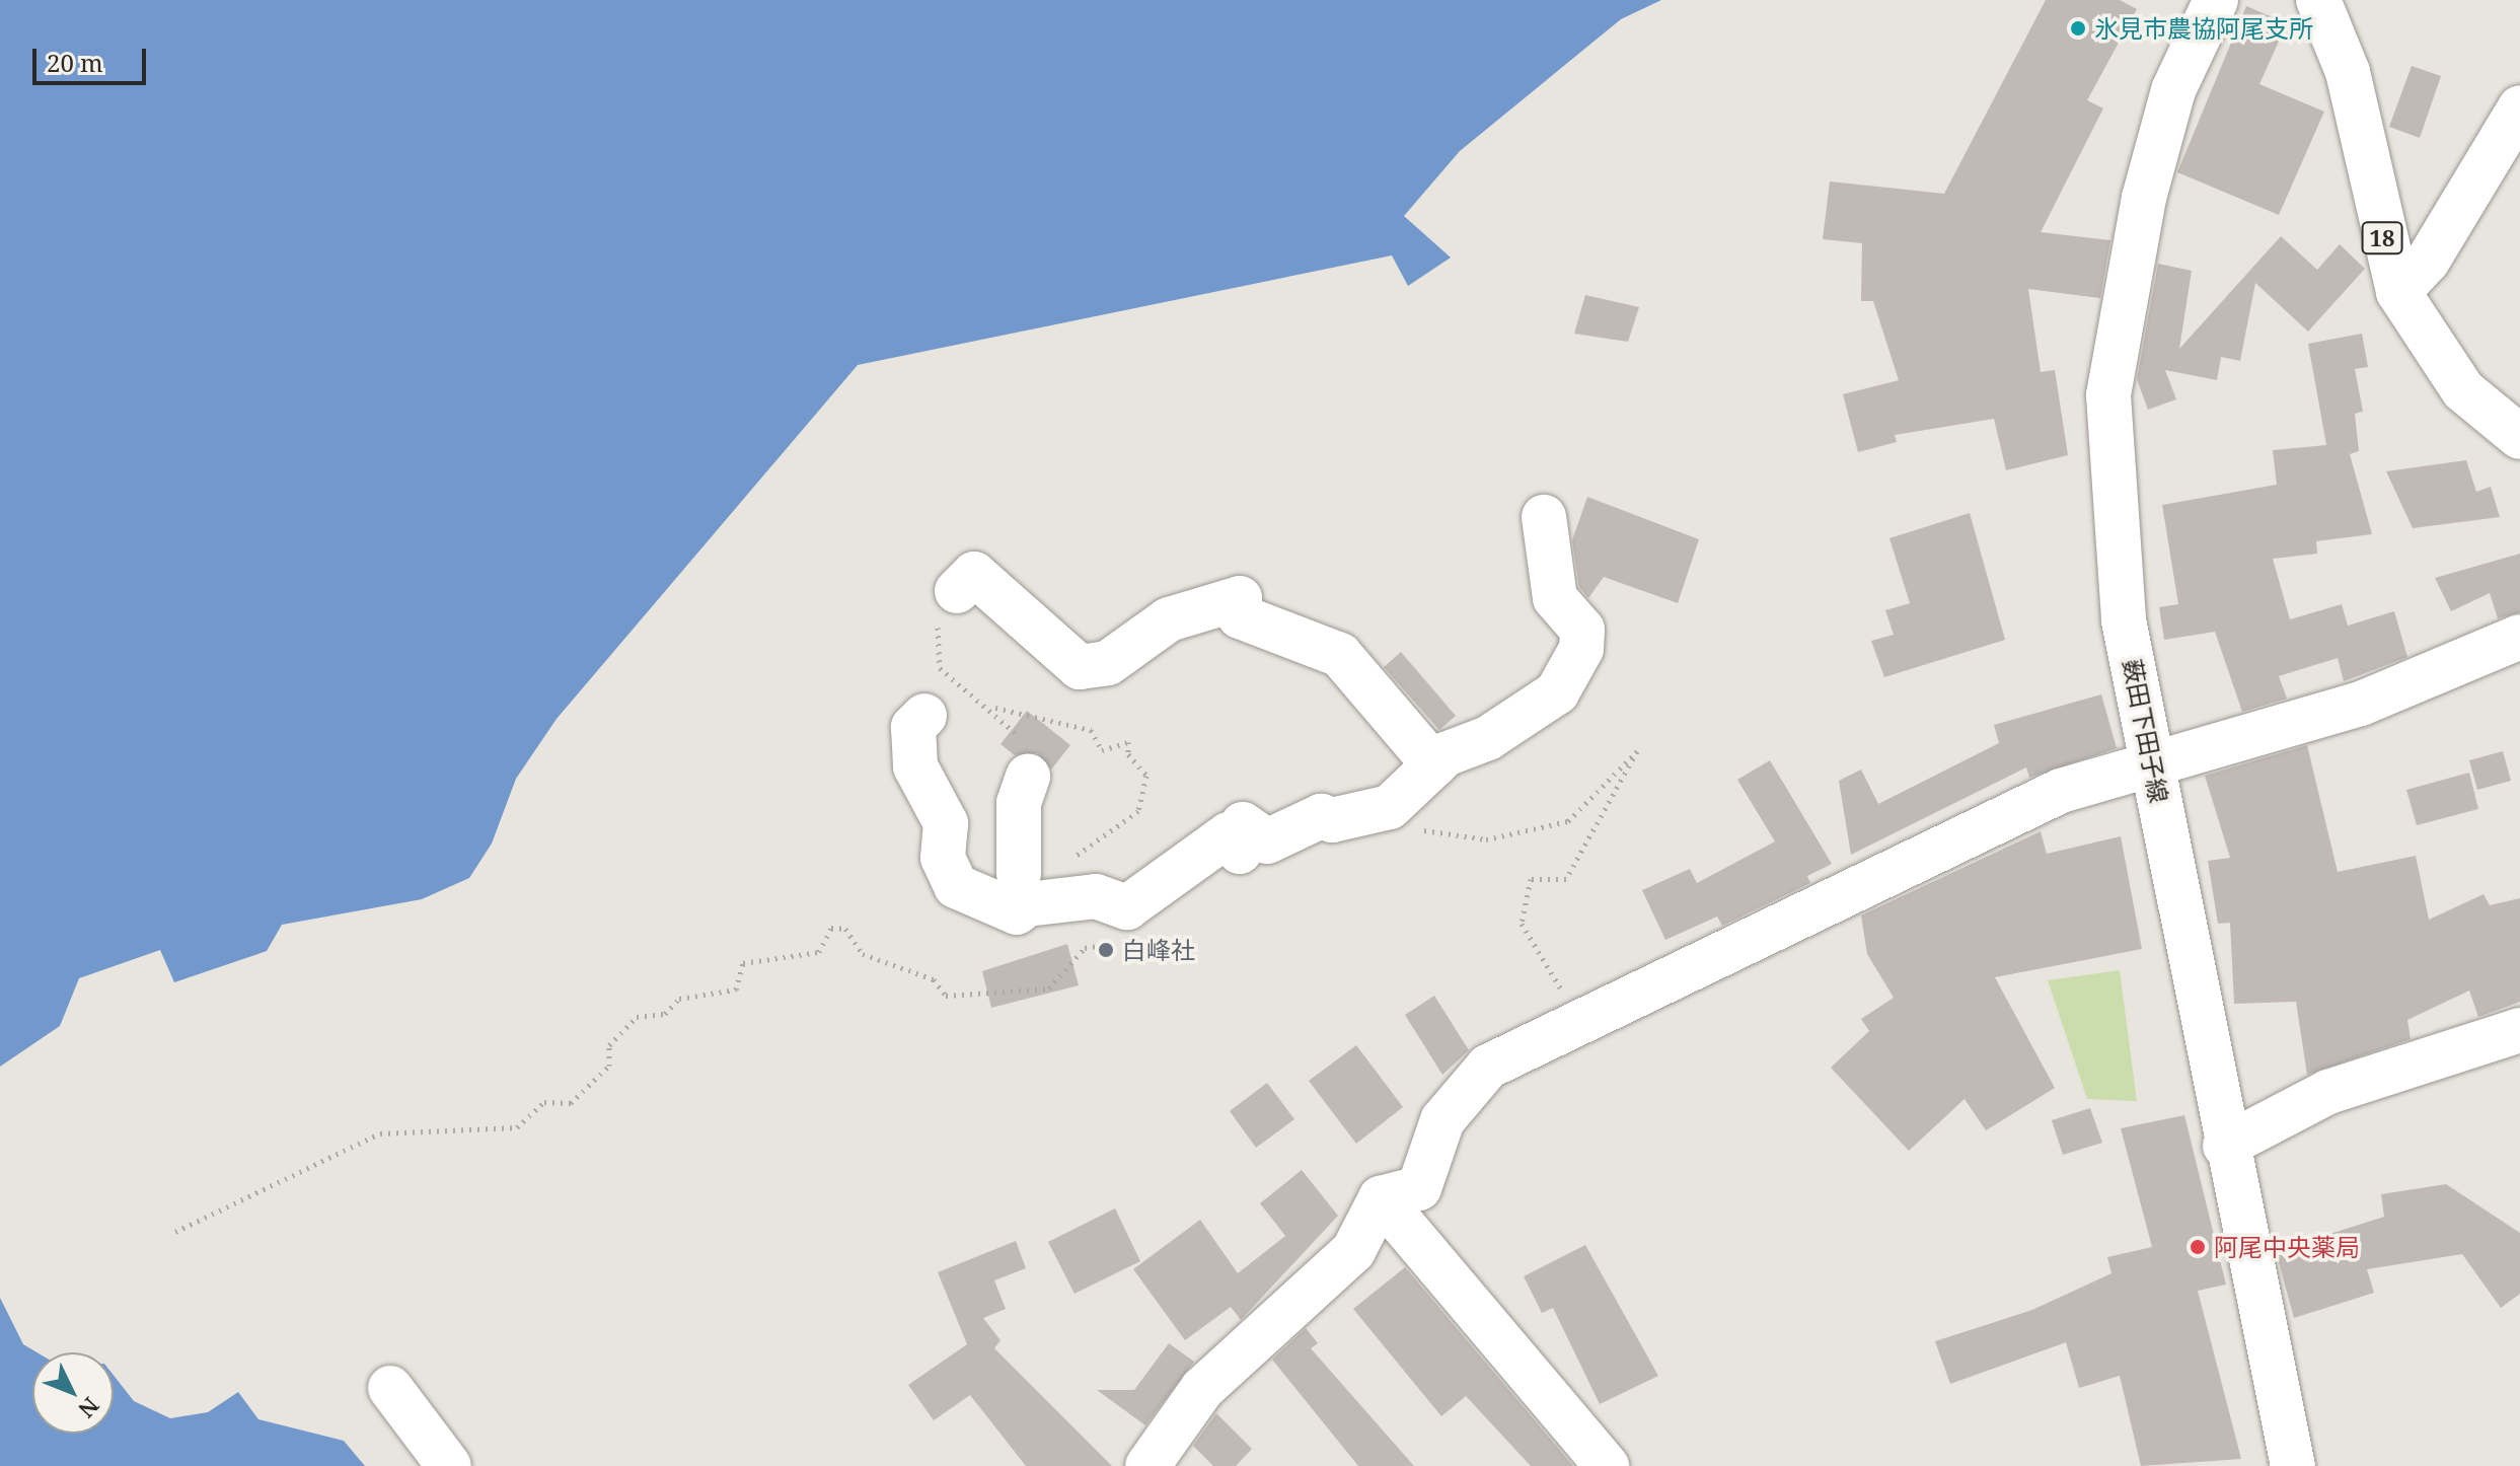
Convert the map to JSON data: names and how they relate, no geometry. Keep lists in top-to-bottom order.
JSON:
{
  "streets": {
    "street": ["18", "薮田下田子線"]
  },
  "places": ["氷見市農協阿尾支所", "白峰社", "阿尾中央薬局"],
  "scale_bar": "20 m",
  "north": "bottom right"
}
